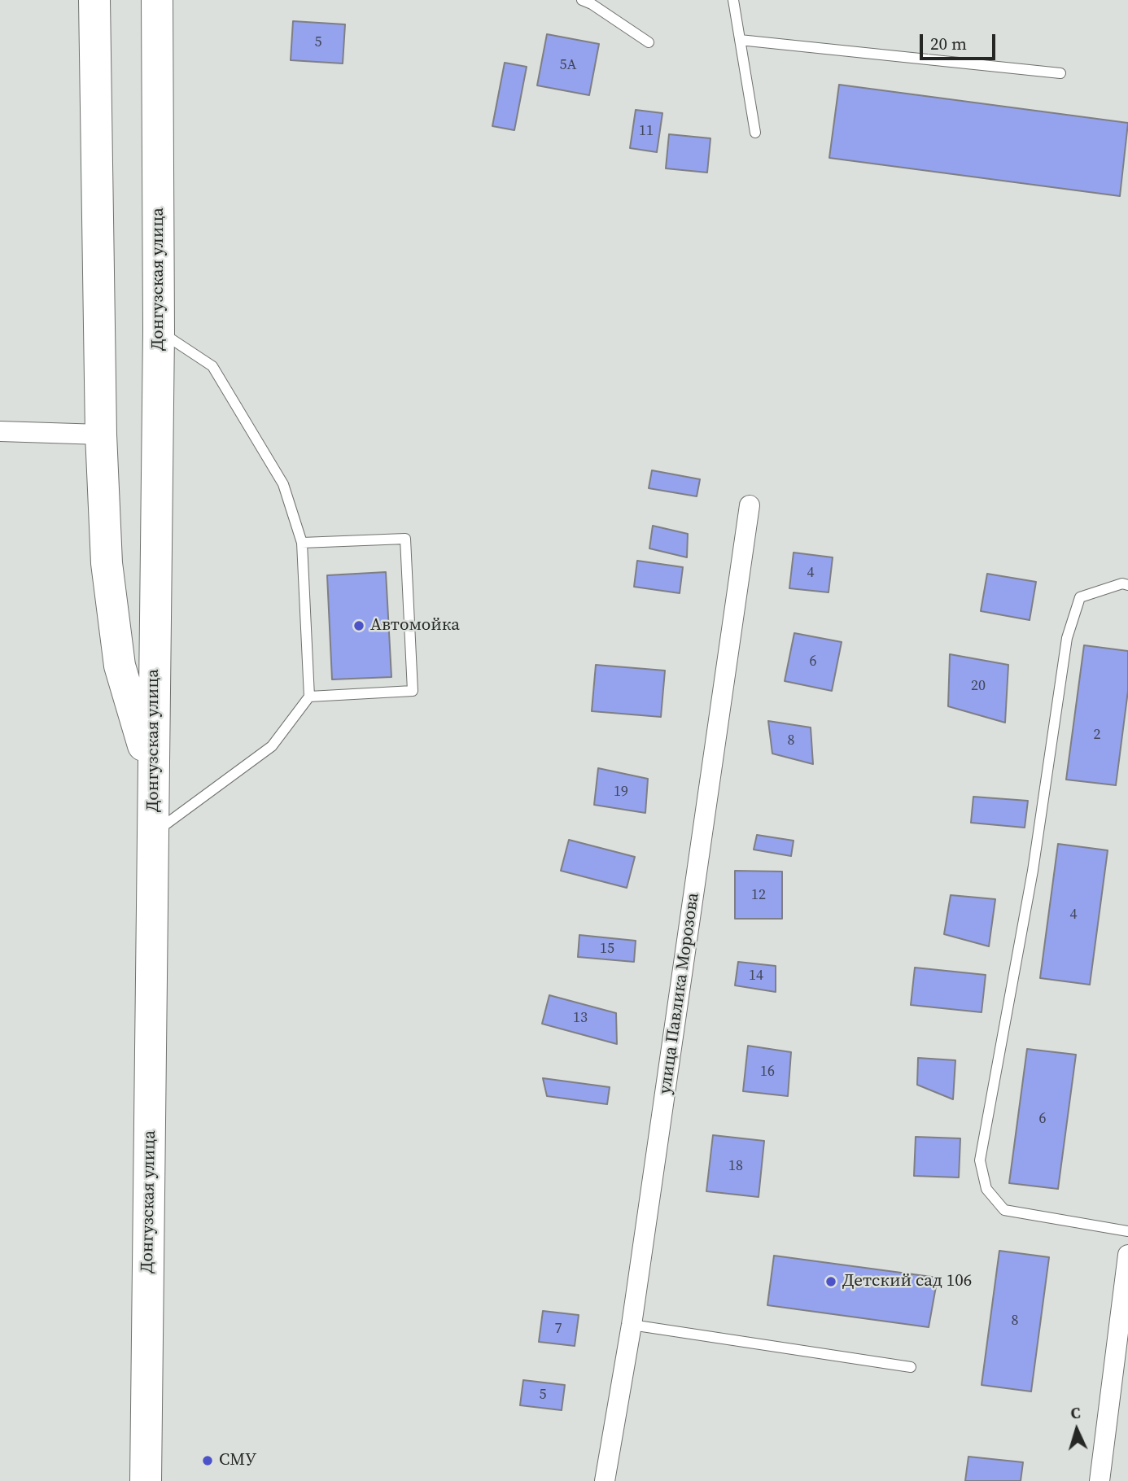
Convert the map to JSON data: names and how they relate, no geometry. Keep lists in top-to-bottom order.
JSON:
{
  "streets": {
    "highway": ["Донгузская улица"],
    "street": ["улица Павлика Морозова"]
  },
  "places": ["Автомойка", "Детский сад 106", "СМУ"],
  "house_numbers": [
    "5",
    "5А",
    "11",
    "4",
    "6",
    "20",
    "2",
    "8",
    "19",
    "12",
    "4",
    "15",
    "14",
    "13",
    "16",
    "6",
    "18",
    "8",
    "7",
    "5"
  ],
  "scale_bar": "20 m",
  "north": "top"
}
